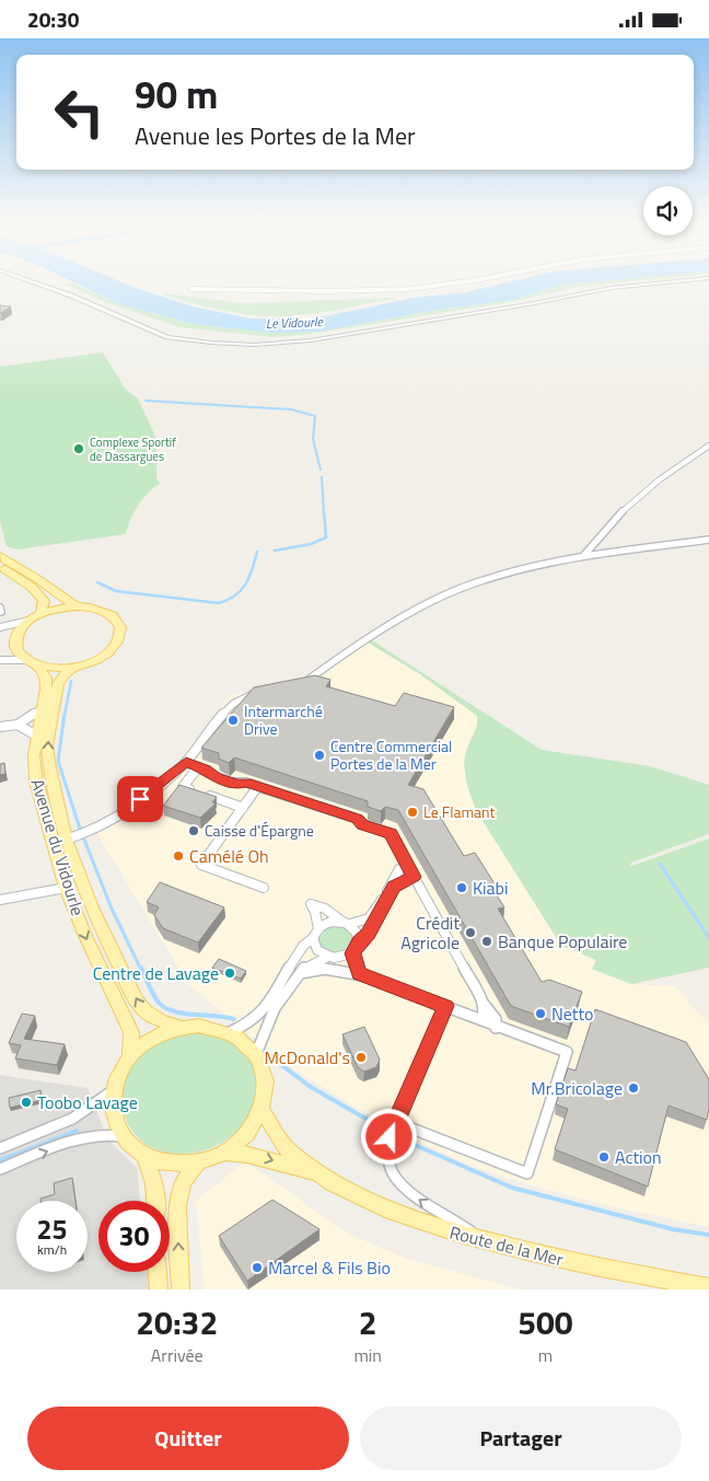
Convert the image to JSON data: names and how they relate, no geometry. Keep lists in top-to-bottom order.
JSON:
{
  "streets": {
    "main road": ["Avenue du Vidourle", "Route de la Mer"]
  },
  "crossings": [
    ["Avenue du Vidourle", "Route de la Mer"]
  ],
  "water": ["Le Vidourle"],
  "places": [
    "Complexe Sportif de Dassargues",
    "Intermarché Drive",
    "Centre Commercial Portes de la Mer",
    "Le Flamant",
    "Caisse d'Épargne",
    "Camélé Oh",
    "Kiabi",
    "Crédit Agricole",
    "Banque Populaire",
    "Centre de Lavage",
    "Netto",
    "McDonald's",
    "Mr.Bricolage",
    "Toobo Lavage",
    "Action",
    "Marcel & Fils Bio"
  ],
  "page": {
    "status": "20:30",
    "turn": ["90 m", "Avenue les Portes de la Mer"],
    "speed": "25 km/h",
    "limit": "30",
    "eta": [
      "20:32",
      "Arrivée",
      "2",
      "min",
      "500",
      "m"
    ],
    "buttons": ["Quitter", "Partager"]
  }
}
